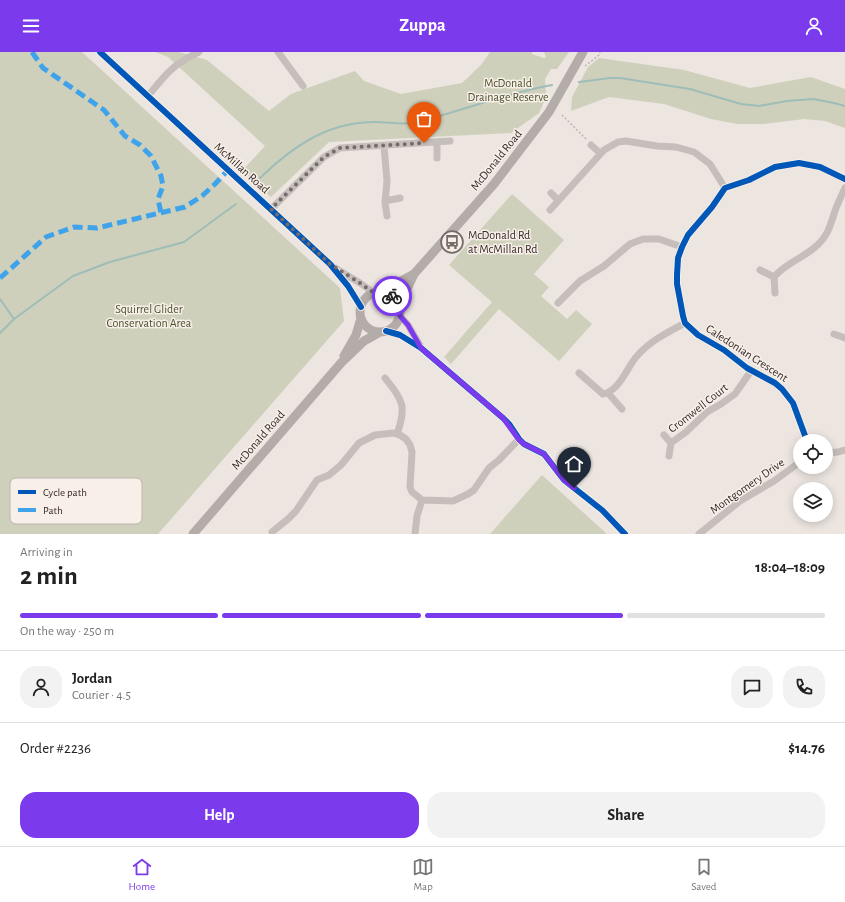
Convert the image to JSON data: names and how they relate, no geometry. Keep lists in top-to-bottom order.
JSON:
{
  "streets": {
    "main road": ["McDonald Road"],
    "street": [
      "McMillan Road",
      "Caledonian Crescent",
      "Cromwell Court",
      "Montgomery Drive"
    ]
  },
  "crossings": [
    ["McDonald Road", "McMillan Road"],
    ["Caledonian Crescent", "Cromwell Court"]
  ],
  "parks": ["McDonald Drainage Reserve", "Squirrel Glider Conservation Area"],
  "places": {
    "bus stop": ["McDonald Rd at McMillan Rd"]
  },
  "legend": ["Cycle path", "Path"],
  "page": {
    "header": "Zuppa",
    "heading": ["2 min", "Arriving in", "18:04–18:09"],
    "panel": [
      "Jordan",
      "Courier · 4.5",
      "Order #2236",
      "$14.76"
    ],
    "bar": "On the way · 250 m",
    "buttons": ["Help", "Share"],
    "tabs": ["Home", "Map", "Saved"]
  }
}
